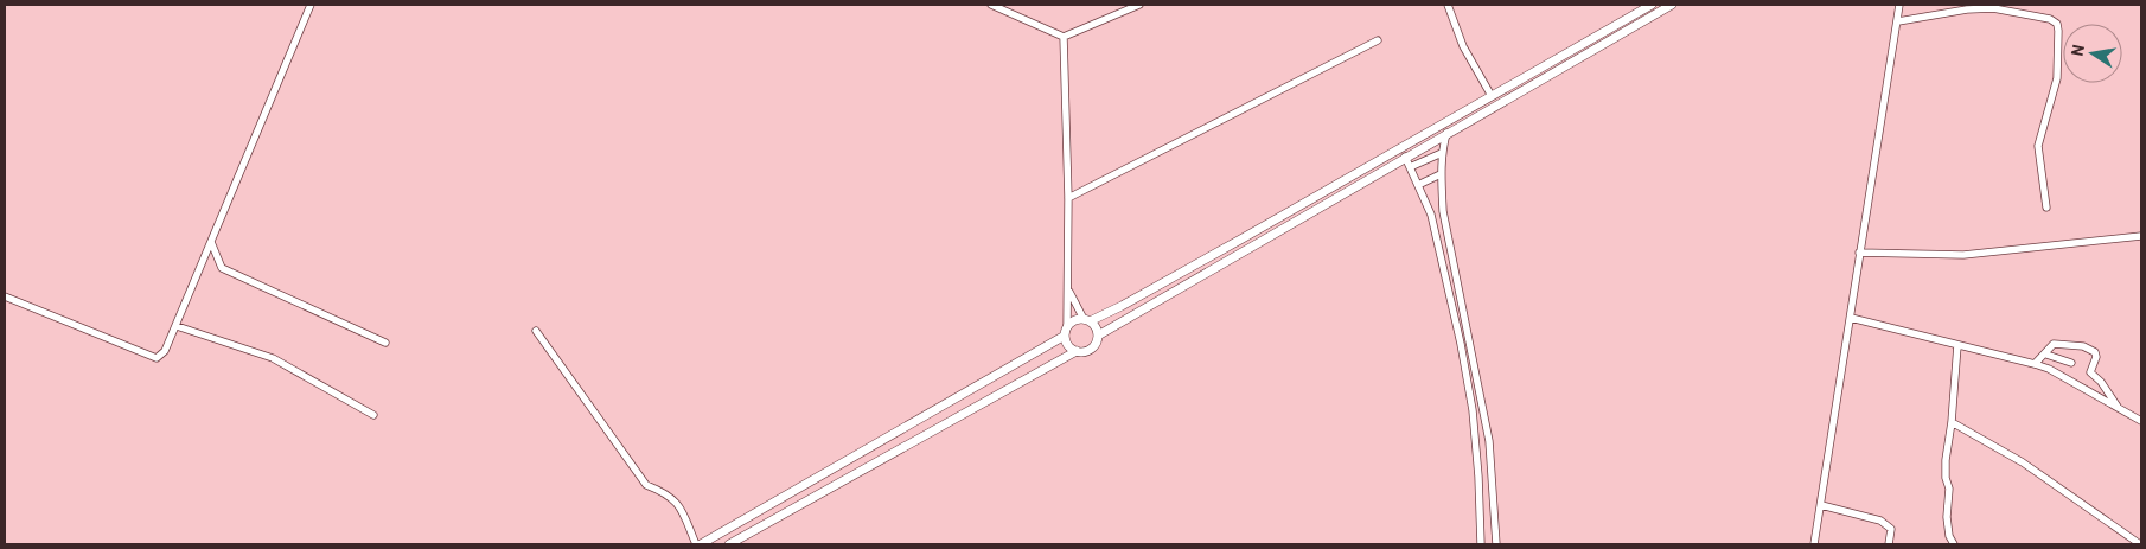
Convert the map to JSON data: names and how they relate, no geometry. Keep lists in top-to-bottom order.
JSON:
{
  "north": "left"
}
